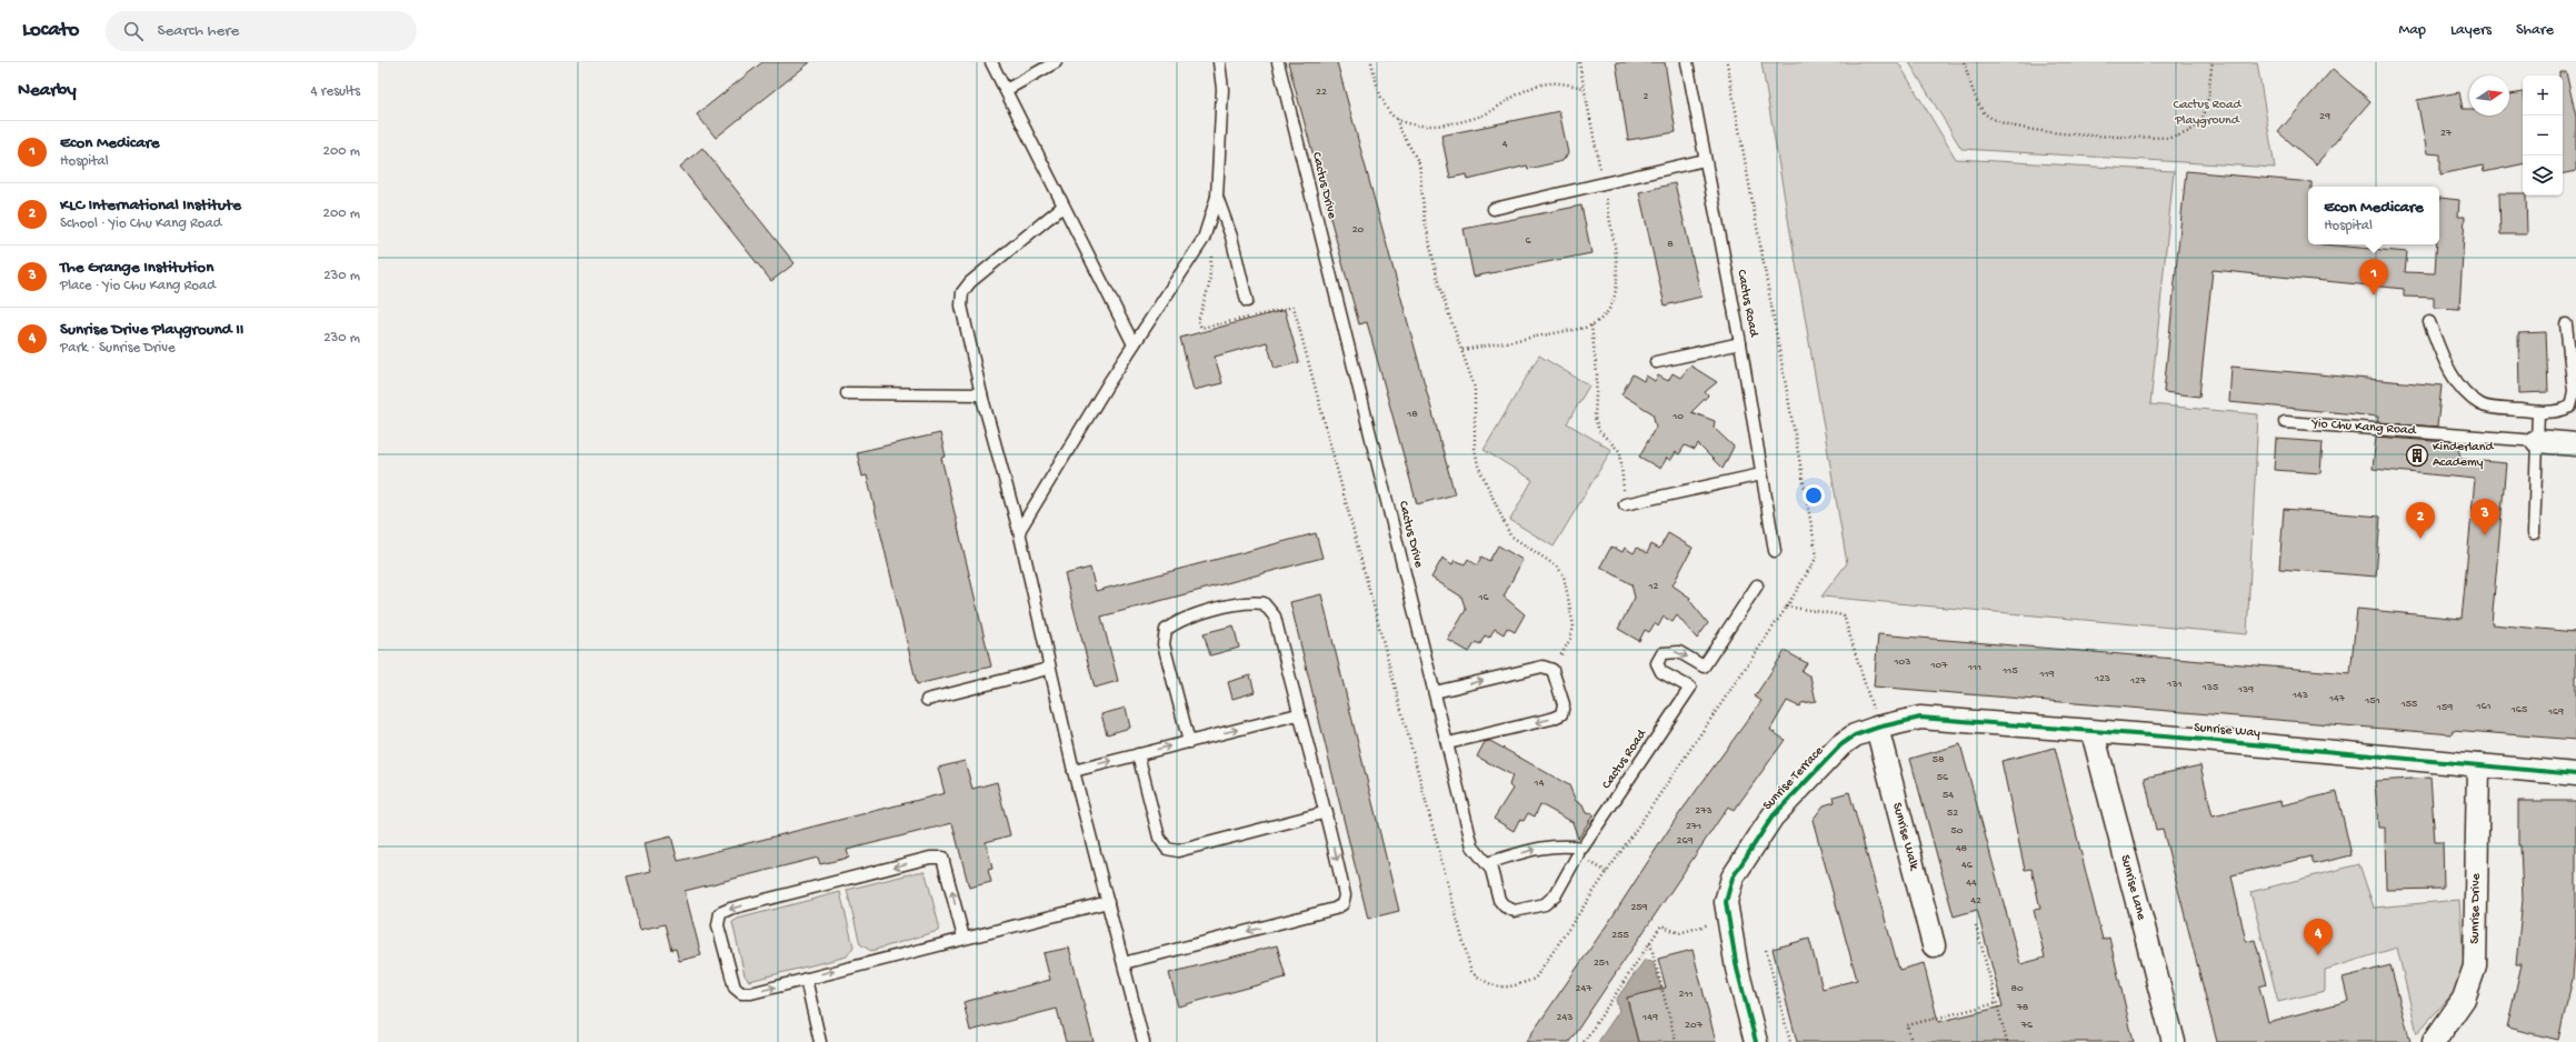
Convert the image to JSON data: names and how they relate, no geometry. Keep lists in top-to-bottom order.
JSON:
{
  "streets": {
    "street": [
      "Yio Chu Kang Road",
      "Sunrise Way",
      "Sunrise Terrace",
      "Sunrise Walk",
      "Sunrise Lane",
      "Sunrise Drive"
    ],
    "lane": ["Cactus Drive", "Cactus Road"]
  },
  "crossings": [
    ["Cactus Drive", "Cactus Road"],
    ["Sunrise Way", "Sunrise Terrace"],
    ["Sunrise Way", "Sunrise Walk"],
    ["Sunrise Way", "Sunrise Lane"],
    ["Sunrise Way", "Sunrise Drive"],
    ["Sunrise Terrace", "Sunrise Walk"]
  ],
  "one_way": ["Cactus Road"],
  "parks": ["Cactus Road Playground"],
  "places": {
    "building": ["Kinderland Academy"]
  },
  "house_numbers": [
    "22",
    "2",
    "29",
    "27",
    "4",
    "20",
    "6",
    "8",
    "18",
    "10",
    "12",
    "16",
    "103",
    "107",
    "111",
    "115",
    "119",
    "123",
    "127",
    "131",
    "135",
    "139",
    "143",
    "147",
    "151",
    "155",
    "161",
    "159",
    "165",
    "169",
    "58",
    "56",
    "14",
    "54",
    "273",
    "52",
    "271",
    "50",
    "269",
    "48",
    "46",
    "44",
    "42",
    "259",
    "255",
    "251",
    "247",
    "80",
    "211",
    "78",
    "243",
    "149",
    "207",
    "76"
  ],
  "north": "right",
  "page": {
    "header": "Locato",
    "search": "Search here",
    "nav": ["Map", "Layers", "Share"],
    "heading": ["Nearby", "4 results"],
    "map_buttons": ["+", "−"],
    "list": [
      {
        "mark": "1",
        "name": "Econ Medicare",
        "note": "Hospital",
        "value": "200 m"
      },
      {
        "mark": "2",
        "name": "KLC International Institute",
        "note": "School · Yio Chu Kang Road",
        "value": "200 m"
      },
      {
        "mark": "3",
        "name": "The Grange Institution",
        "note": "Place · Yio Chu Kang Road",
        "value": "230 m"
      },
      {
        "mark": "4",
        "name": "Sunrise Drive Playground II",
        "note": "Park · Sunrise Drive",
        "value": "230 m"
      }
    ],
    "popup": ["Econ Medicare", "Hospital"],
    "pins": [
      "1",
      "3",
      "2",
      "4"
    ]
  }
}
